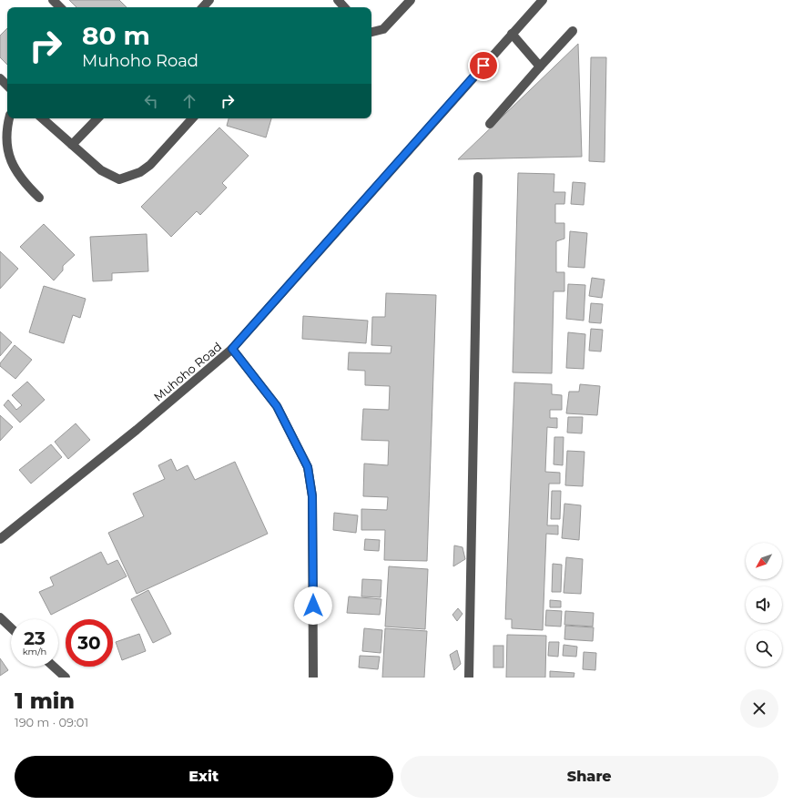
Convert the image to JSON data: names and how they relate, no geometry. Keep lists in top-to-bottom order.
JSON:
{
  "streets": {
    "street": ["Muhoho Road"]
  },
  "north": "bottom left",
  "page": {
    "turn": ["80 m", "Muhoho Road"],
    "speed": "23 km/h",
    "limit": "30",
    "heading": ["1 min", "190 m · 09:01"],
    "buttons": ["Exit", "Share"]
  }
}
